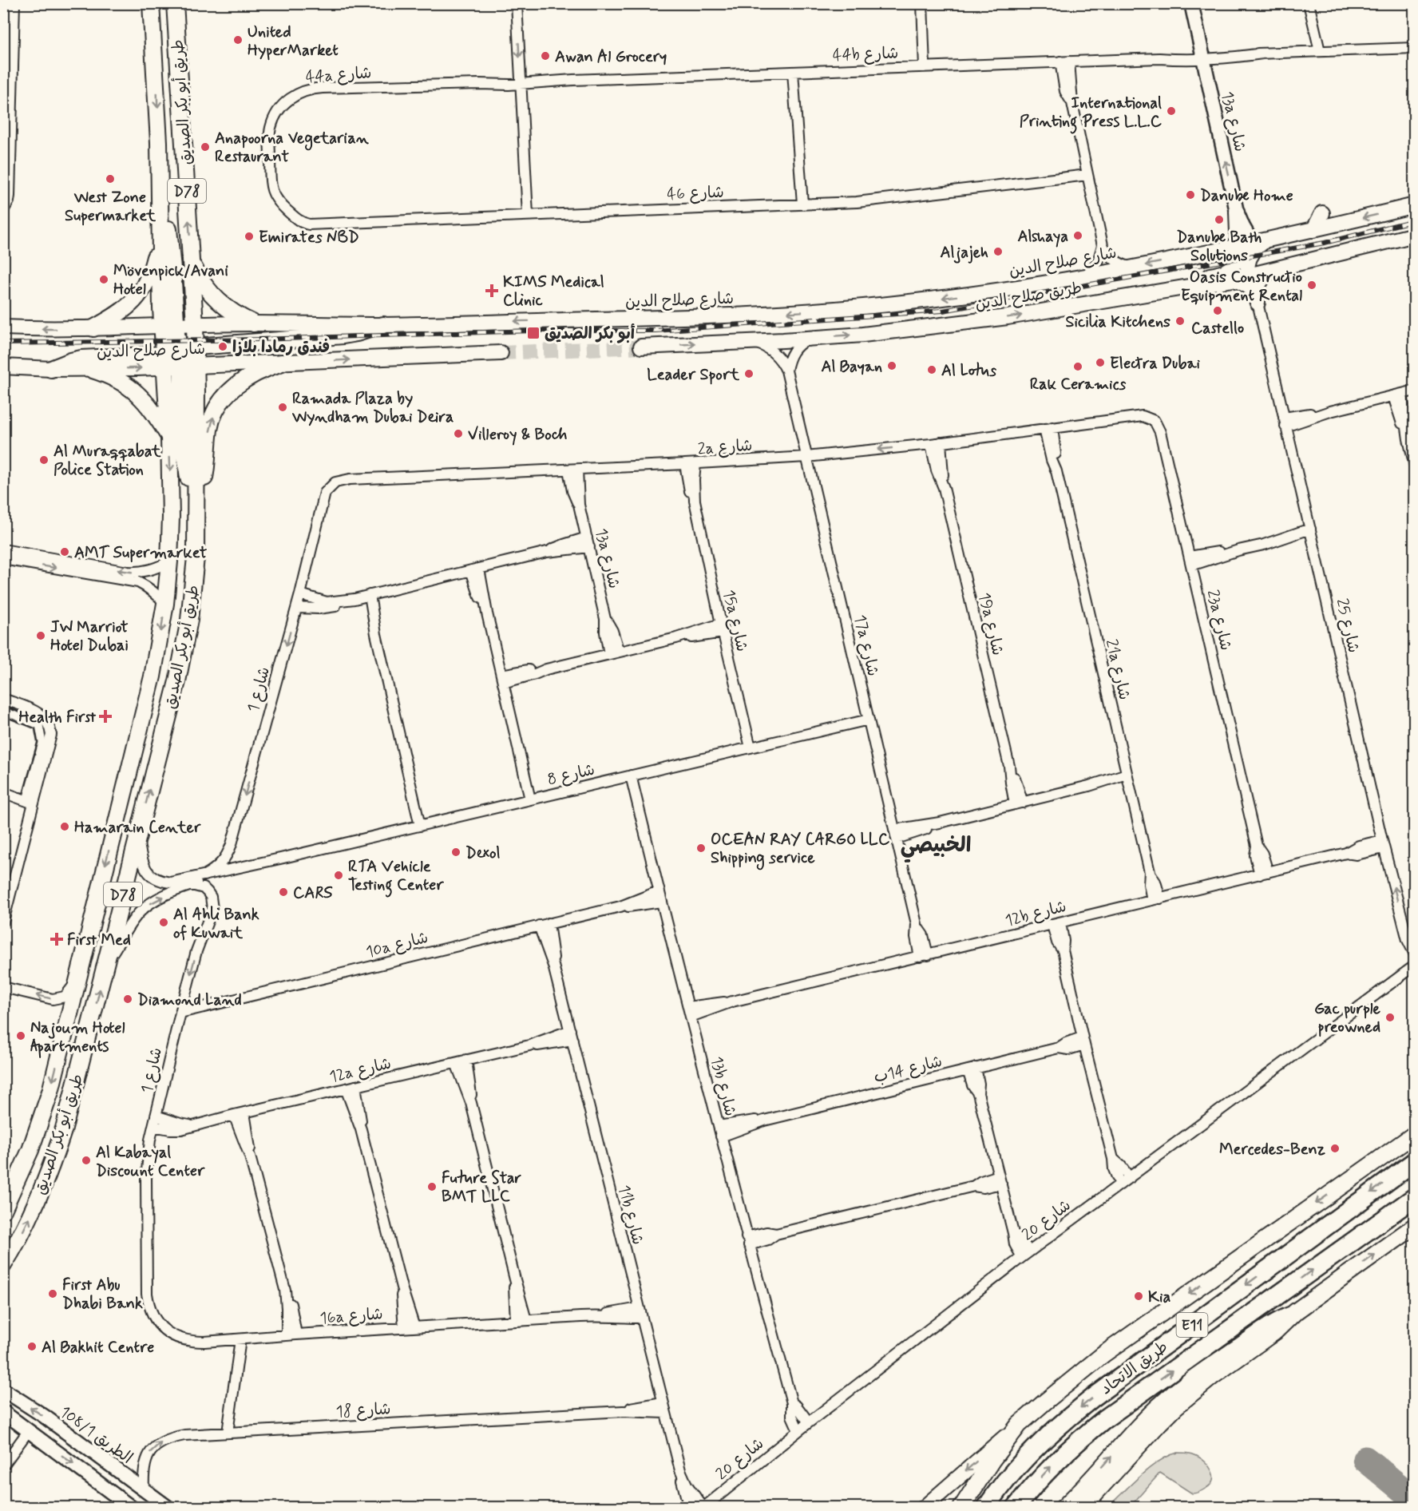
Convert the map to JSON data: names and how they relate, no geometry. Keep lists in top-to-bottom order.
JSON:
{
  "streets": {
    "highway": ["E11", "طريق الاتحاد"],
    "main road": [
      "طريق أبو بكر الصديق",
      "D78",
      "شارع صلاح الدين",
      "طريق صلاح الدين"
    ],
    "street": [
      "44b شارع",
      "44a شارع",
      "13a شارع",
      "شارع 46",
      "2a شارع",
      "23a شارع",
      "15a شارع",
      "19a شارع",
      "شارع 25",
      "17a شارع",
      "21a شارع",
      "شارع 1",
      "شارع 8",
      "12b شارع",
      "10a شارع",
      "شارع 14ب",
      "12a شارع",
      "13b شارع",
      "11b شارع",
      "شارع 20",
      "16a شارع",
      "شارع 18",
      "108/1 الطريق"
    ]
  },
  "crossings": [
    ["44b شارع", "44a شارع"],
    ["44b شارع", "13a شارع"],
    ["44a شارع", "شارع 46"],
    ["طريق أبو بكر الصديق", "شارع صلاح الدين"],
    ["طريق أبو بكر الصديق", "شارع 8"],
    ["13a شارع", "شارع صلاح الدين"],
    ["13a شارع", "2a شارع"],
    ["طريق صلاح الدين", "شارع 25"],
    ["طريق صلاح الدين", "17a شارع"],
    ["2a شارع", "23a شارع"],
    ["2a شارع", "15a شارع"],
    ["2a شارع", "19a شارع"],
    ["2a شارع", "17a شارع"],
    ["2a شارع", "21a شارع"],
    ["2a شارع", "شارع 1"],
    ["23a شارع", "12b شارع"],
    ["15a شارع", "شارع 8"],
    ["شارع 25", "12b شارع"],
    ["17a شارع", "شارع 8"],
    ["17a شارع", "12b شارع"],
    ["21a شارع", "12b شارع"],
    ["شارع 1", "شارع 8"],
    ["شارع 1", "10a شارع"],
    ["شارع 1", "12a شارع"],
    ["شارع 1", "16a شارع"],
    ["شارع 8", "13b شارع"],
    ["12b شارع", "13b شارع"],
    ["10a شارع", "13b شارع"],
    ["10a شارع", "11b شارع"],
    ["شارع 14ب", "13b شارع"],
    ["12a شارع", "11b شارع"],
    ["13b شارع", "شارع 20"],
    ["11b شارع", "شارع 20"],
    ["11b شارع", "16a شارع"],
    ["11b شارع", "شارع 18"],
    ["شارع 18", "108/1 الطريق"]
  ],
  "one_way": ["13a شارع", "طريق صلاح الدين", "شارع 1"],
  "districts": ["الخبيصي"],
  "places": {
    "other": [
      "United HyperMarket",
      "Awan Al Grocery",
      "International Printing Press L.L.C",
      "Anapoorna Vegetarian Restaurant",
      "West Zone Supermarket",
      "Danube Home",
      "Danube Bath Solutions",
      "Alshaya",
      "Emirates NBD",
      "Aljajeh",
      "Mövenpick/Avani Hotel",
      "Oasis Constructio Equipment Rental",
      "Castello",
      "Sicilia Kitchens",
      "فندق رمادا بلازا",
      "Electra Dubai",
      "Al Bayan",
      "Rak Ceramics",
      "Al Lotus",
      "Leader Sport",
      "Ramada Plaza by Wyndham Dubai Deira",
      "Villeroy & Boch",
      "Al Muraqqabat Police Station",
      "AMT Supermarket",
      "JW Marriot Hotel Dubai",
      "Hamarain Center",
      "OCEAN RAY CARGO LLC Shipping service",
      "Dexol",
      "RTA Vehicle Testing Center",
      "CARS",
      "Al Ahli Bank of Kuwait",
      "Diamond Land",
      "Gac purple preowned",
      "Najoum Hotel Apartments",
      "Mercedes-Benz",
      "Al Kabayal Discount Center",
      "Future Star BMT LLC",
      "First Abu Dhabi Bank",
      "Kia",
      "Al Bakhit Centre"
    ],
    "health": ["KIMS Medical Clinic", "Health First", "First Med"],
    "transit": ["أبو بكر الصديق"]
  }
}
